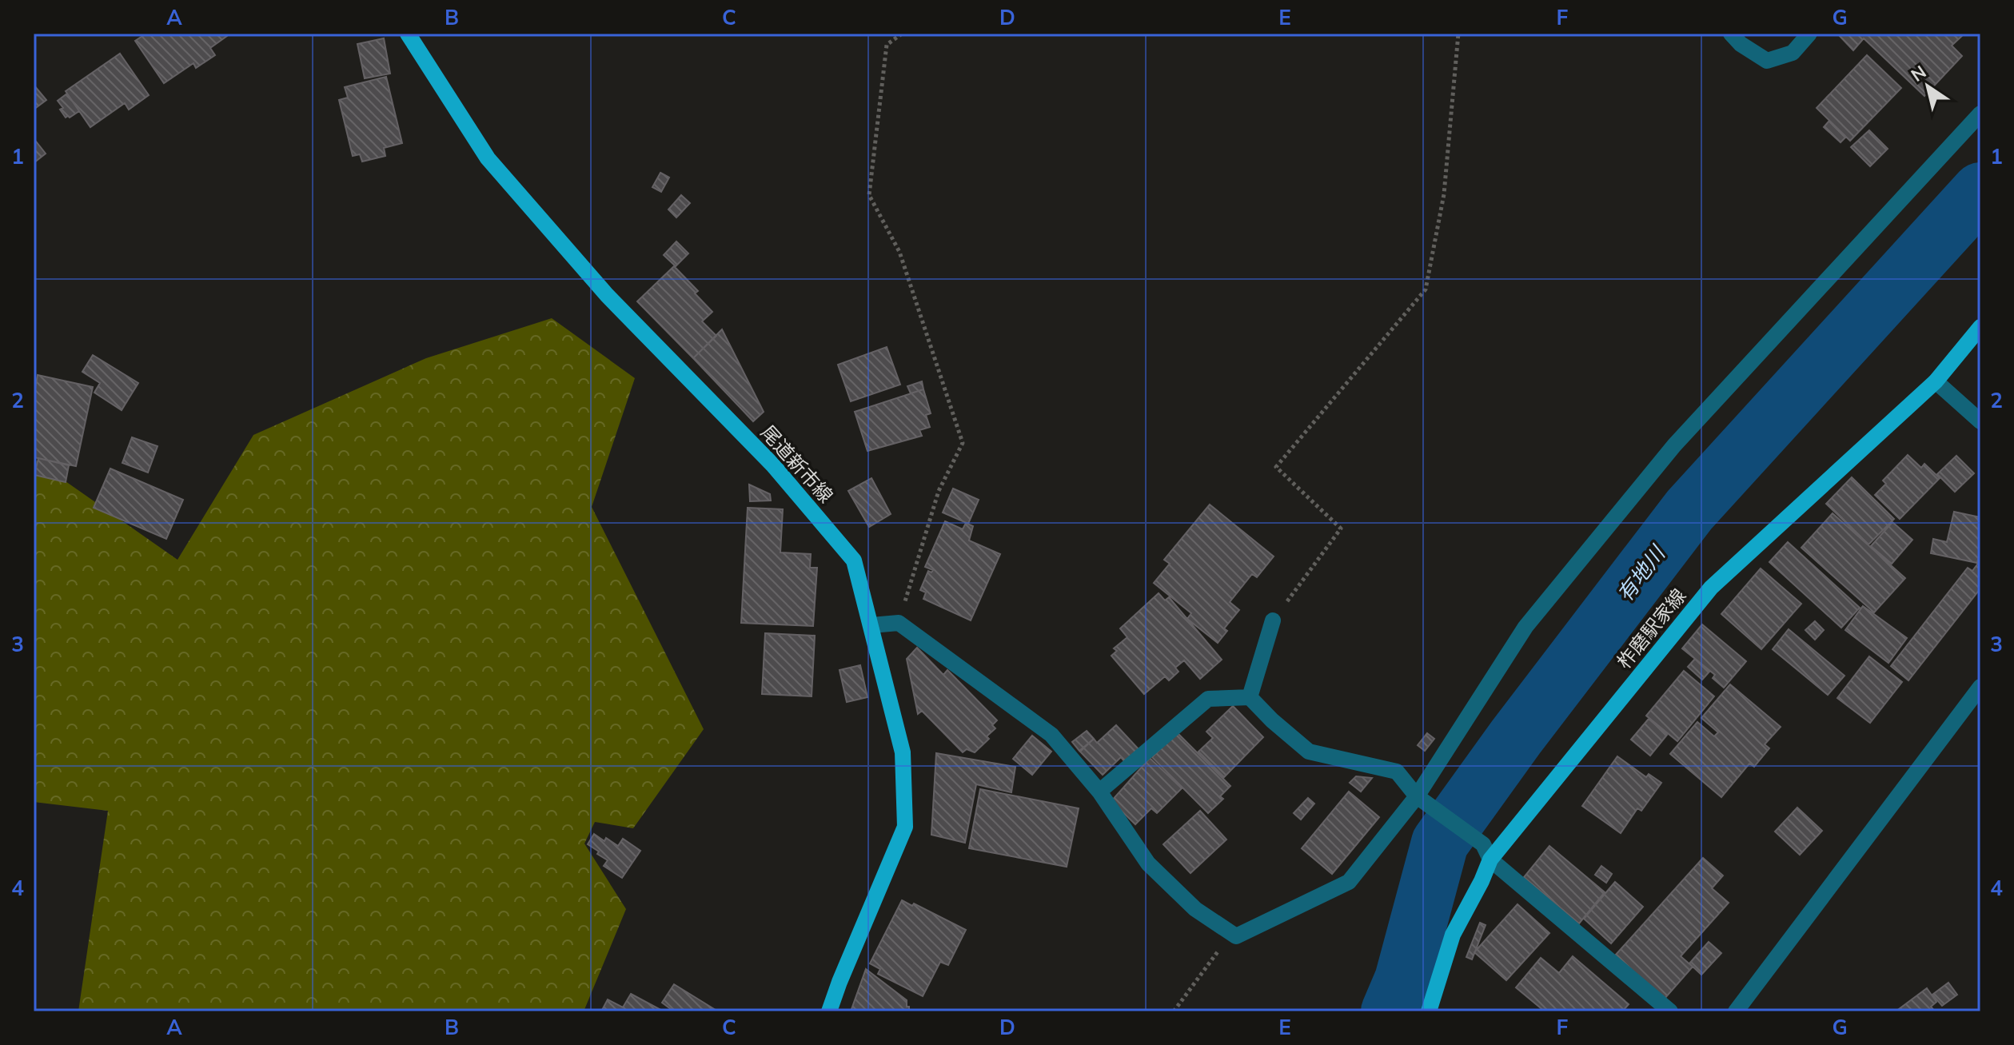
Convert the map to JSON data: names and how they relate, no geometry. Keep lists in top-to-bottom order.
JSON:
{
  "streets": {
    "main road": ["尾道新市線", "柞磨駅家線"]
  },
  "water": ["有地川"],
  "north": "top left",
  "grid": {
    "columns": [
      "A",
      "B",
      "C",
      "D",
      "E",
      "F",
      "G"
    ],
    "rows": [
      "1",
      "2",
      "3",
      "4"
    ]
  }
}
